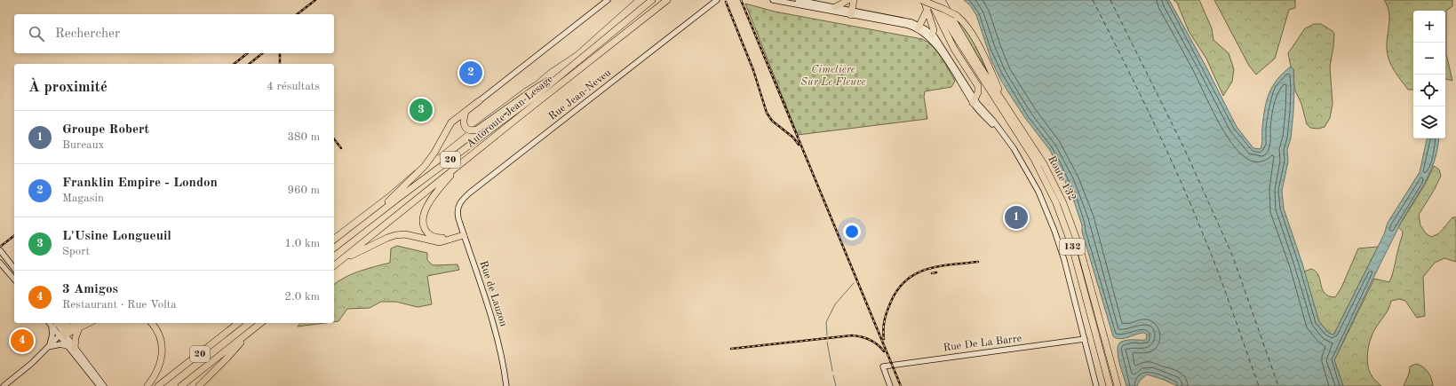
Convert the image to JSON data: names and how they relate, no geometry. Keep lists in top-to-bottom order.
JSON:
{
  "streets": {
    "highway": [
      "Autoroute Jean-Lesage",
      "20",
      "Route 132",
      "132"
    ],
    "street": ["Rue Jean-Neveu", "Rue de Lauzon", "Rue De La Barre"]
  },
  "crossings": [
    ["Rue Jean-Neveu", "Rue de Lauzon"]
  ],
  "parks": ["Cimetière Sur Le Fleuve"],
  "page": {
    "map_buttons": ["+", "−"],
    "search": "Rechercher",
    "pins": [
      "2",
      "3",
      "1",
      "4"
    ],
    "heading": ["À proximité", "4 résultats"],
    "list": [
      {
        "mark": "1",
        "name": "Groupe Robert",
        "note": "Bureaux",
        "value": "380 m"
      },
      {
        "mark": "2",
        "name": "Franklin Empire - London",
        "note": "Magasin",
        "value": "960 m"
      },
      {
        "mark": "3",
        "name": "L'Usine Longueuil",
        "note": "Sport",
        "value": "1.0 km"
      },
      {
        "mark": "4",
        "name": "3 Amigos",
        "note": "Restaurant · Rue Volta",
        "value": "2.0 km"
      }
    ]
  }
}
